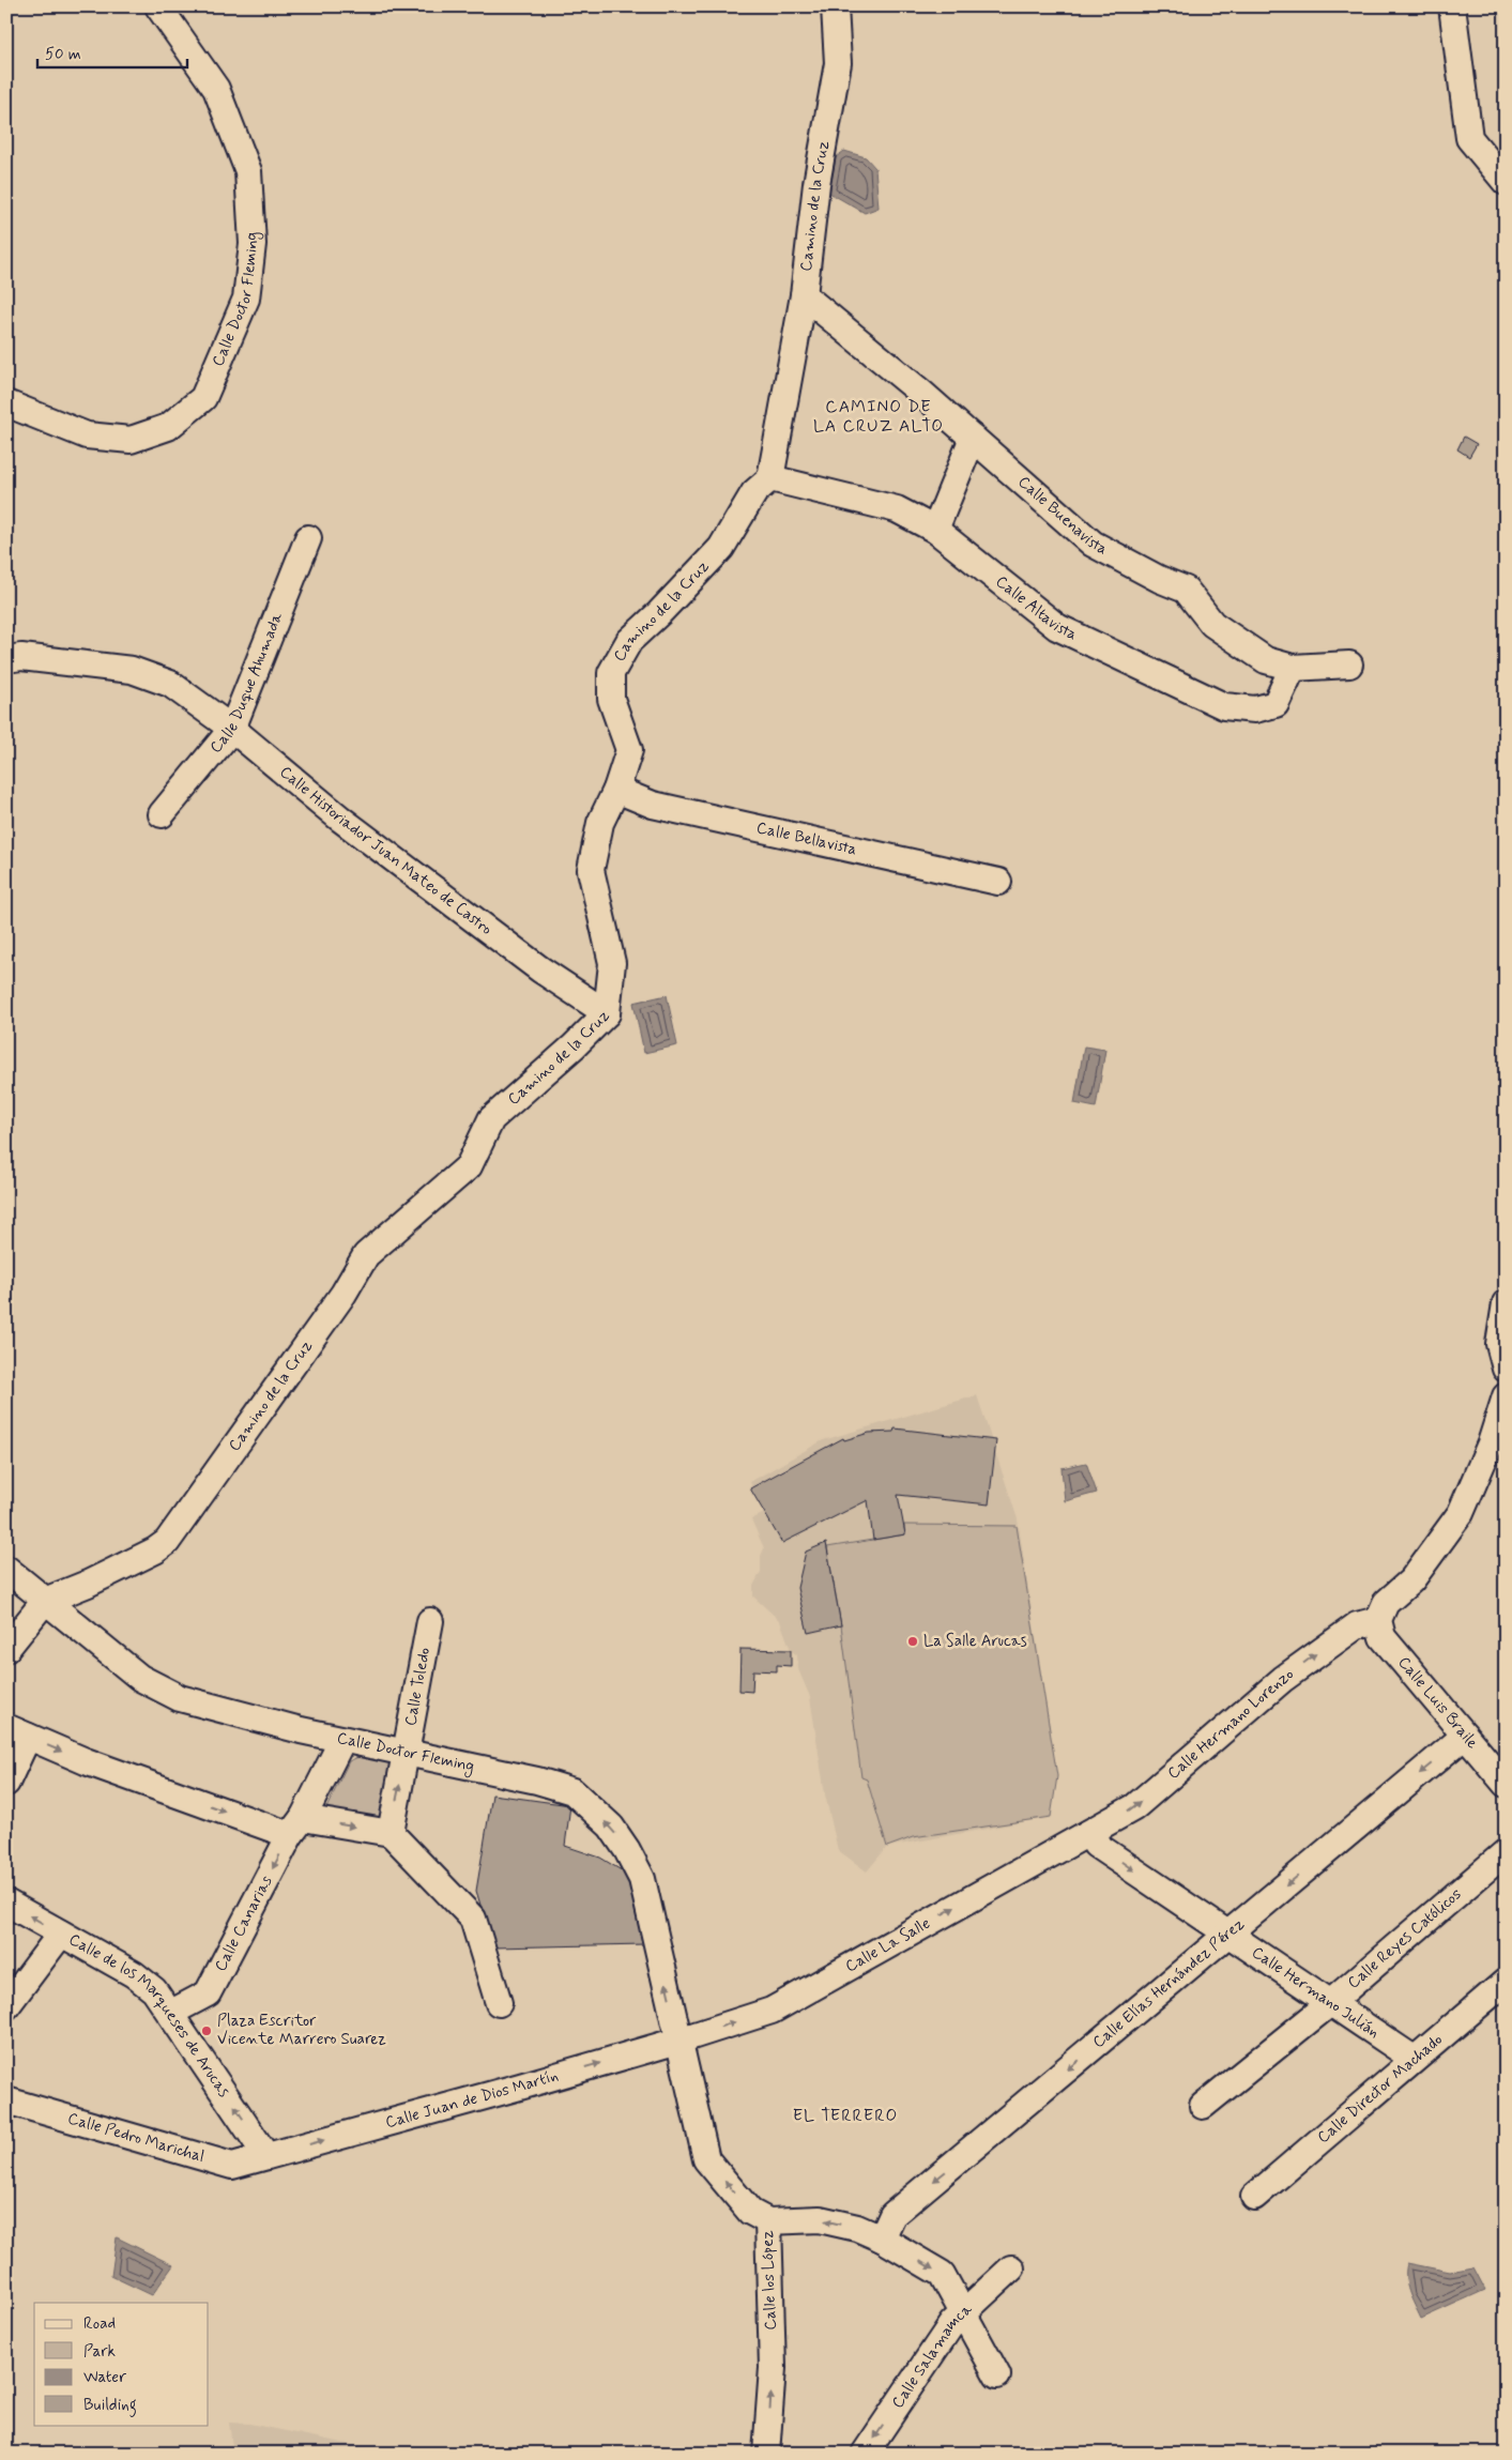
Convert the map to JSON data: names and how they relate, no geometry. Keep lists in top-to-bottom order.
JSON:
{
  "streets": {
    "street": [
      "Camino de la Cruz",
      "Calle Doctor Fleming",
      "Calle Buenavista",
      "Calle Altavista",
      "Calle Duque Ahumada",
      "Calle Bellavista",
      "Calle Historiador Juan Mateo de Castro",
      "Calle Toledo",
      "Calle Luis Braile",
      "Calle Hermano Lorenzo",
      "Calle Canarias",
      "Calle Reyes Católicos",
      "Calle La Salle",
      "Calle Elías Hernández Pérez",
      "Calle Hermano Julián",
      "Calle de los Marqueses de Arucas",
      "Calle Director Machado",
      "Calle Juan de Dios Martín",
      "Calle Pedro Marichal",
      "Calle los López",
      "Calle Salamamca"
    ]
  },
  "crossings": [
    ["Camino de la Cruz", "Calle Doctor Fleming"],
    ["Camino de la Cruz", "Calle Buenavista"],
    ["Camino de la Cruz", "Calle Altavista"],
    ["Camino de la Cruz", "Calle Bellavista"],
    ["Camino de la Cruz", "Calle Historiador Juan Mateo de Castro"],
    ["Calle Doctor Fleming", "Calle Toledo"],
    ["Calle Doctor Fleming", "Calle Canarias"],
    ["Calle Doctor Fleming", "Calle La Salle"],
    ["Calle Doctor Fleming", "Calle Juan de Dios Martín"],
    ["Calle Doctor Fleming", "Calle los López"],
    ["Calle Buenavista", "Calle Altavista"],
    ["Calle Duque Ahumada", "Calle Historiador Juan Mateo de Castro"],
    ["Calle Luis Braile", "Calle Hermano Lorenzo"],
    ["Calle Luis Braile", "Calle Elías Hernández Pérez"],
    ["Calle Hermano Lorenzo", "Calle La Salle"],
    ["Calle Hermano Lorenzo", "Calle Hermano Julián"],
    ["Calle Canarias", "Calle de los Marqueses de Arucas"],
    ["Calle Reyes Católicos", "Calle Hermano Julián"],
    ["Calle La Salle", "Calle Hermano Julián"],
    ["Calle La Salle", "Calle Juan de Dios Martín"],
    ["Calle La Salle", "Calle los López"],
    ["Calle Elías Hernández Pérez", "Calle Hermano Julián"],
    ["Calle Hermano Julián", "Calle Director Machado"],
    ["Calle de los Marqueses de Arucas", "Calle Juan de Dios Martín"],
    ["Calle de los Marqueses de Arucas", "Calle Pedro Marichal"],
    ["Calle Juan de Dios Martín", "Calle Pedro Marichal"],
    ["Calle Juan de Dios Martín", "Calle los López"]
  ],
  "one_way": [
    "Calle Toledo",
    "Calle Hermano Lorenzo",
    "Calle Canarias",
    "Calle La Salle",
    "Calle Elías Hernández Pérez",
    "Calle Hermano Julián",
    "Calle de los Marqueses de Arucas",
    "Calle Juan de Dios Martín",
    "Calle los López",
    "Calle Salamamca"
  ],
  "districts": ["CAMINO DE LA CRUZ ALTO", "EL TERRERO"],
  "places": ["La Salle Arucas", "Plaza Escritor Vicente Marrero Suarez"],
  "legend": [
    "Road",
    "Park",
    "Water",
    "Building"
  ],
  "scale_bar": "50 m"
}
